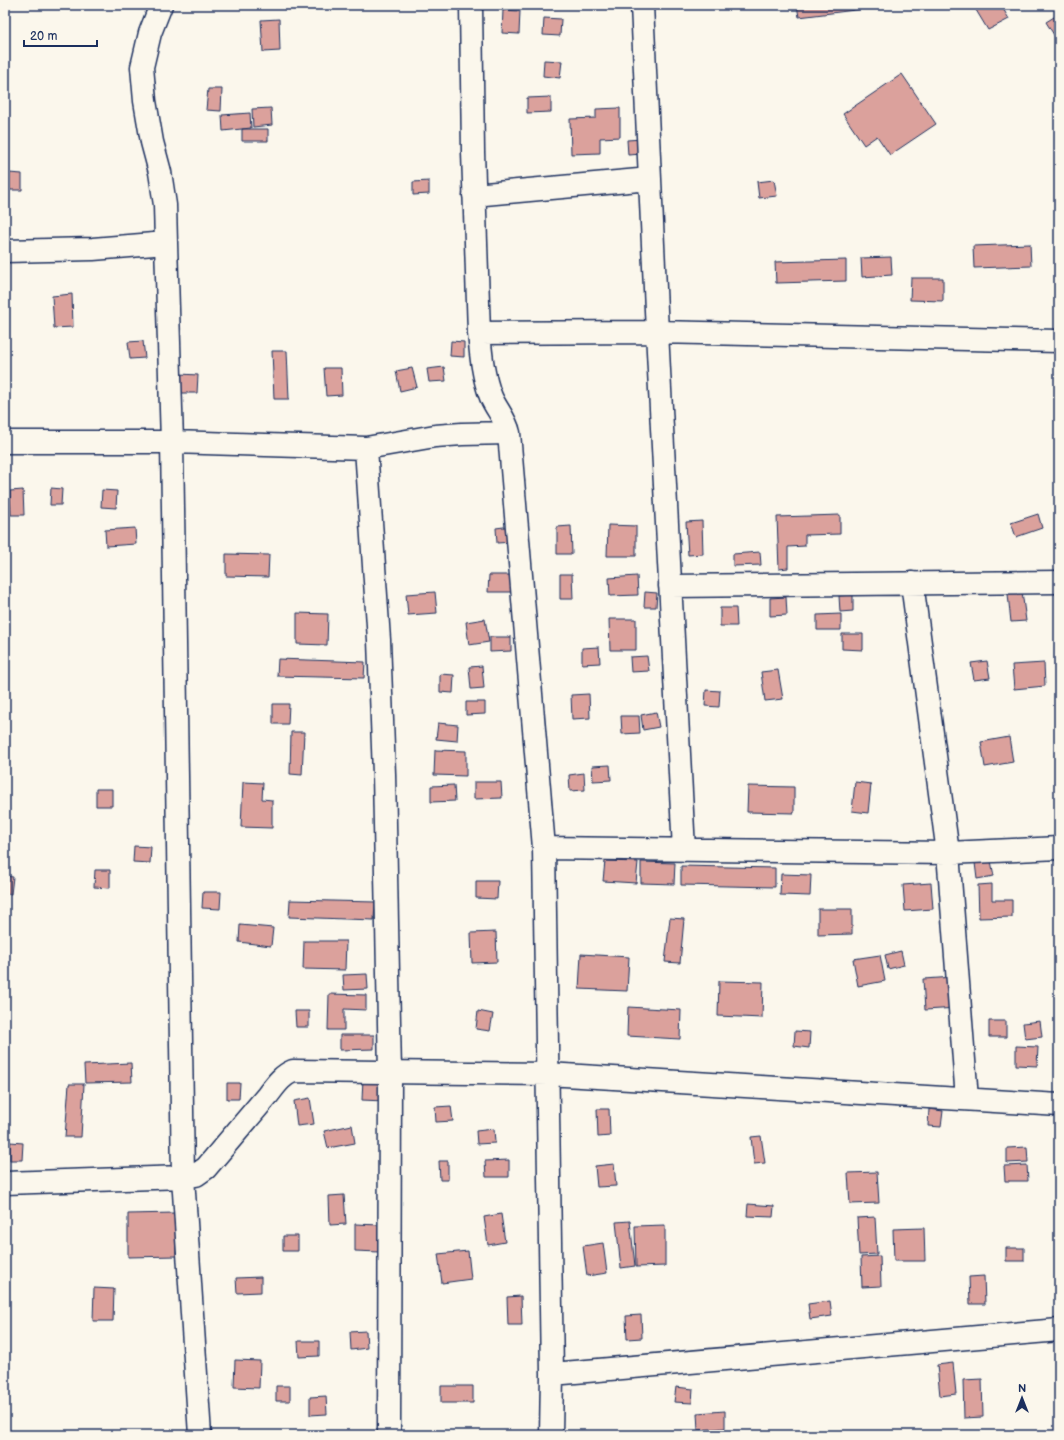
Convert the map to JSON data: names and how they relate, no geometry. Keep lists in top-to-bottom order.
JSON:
{
  "scale_bar": "20 m",
  "north": "top"
}
